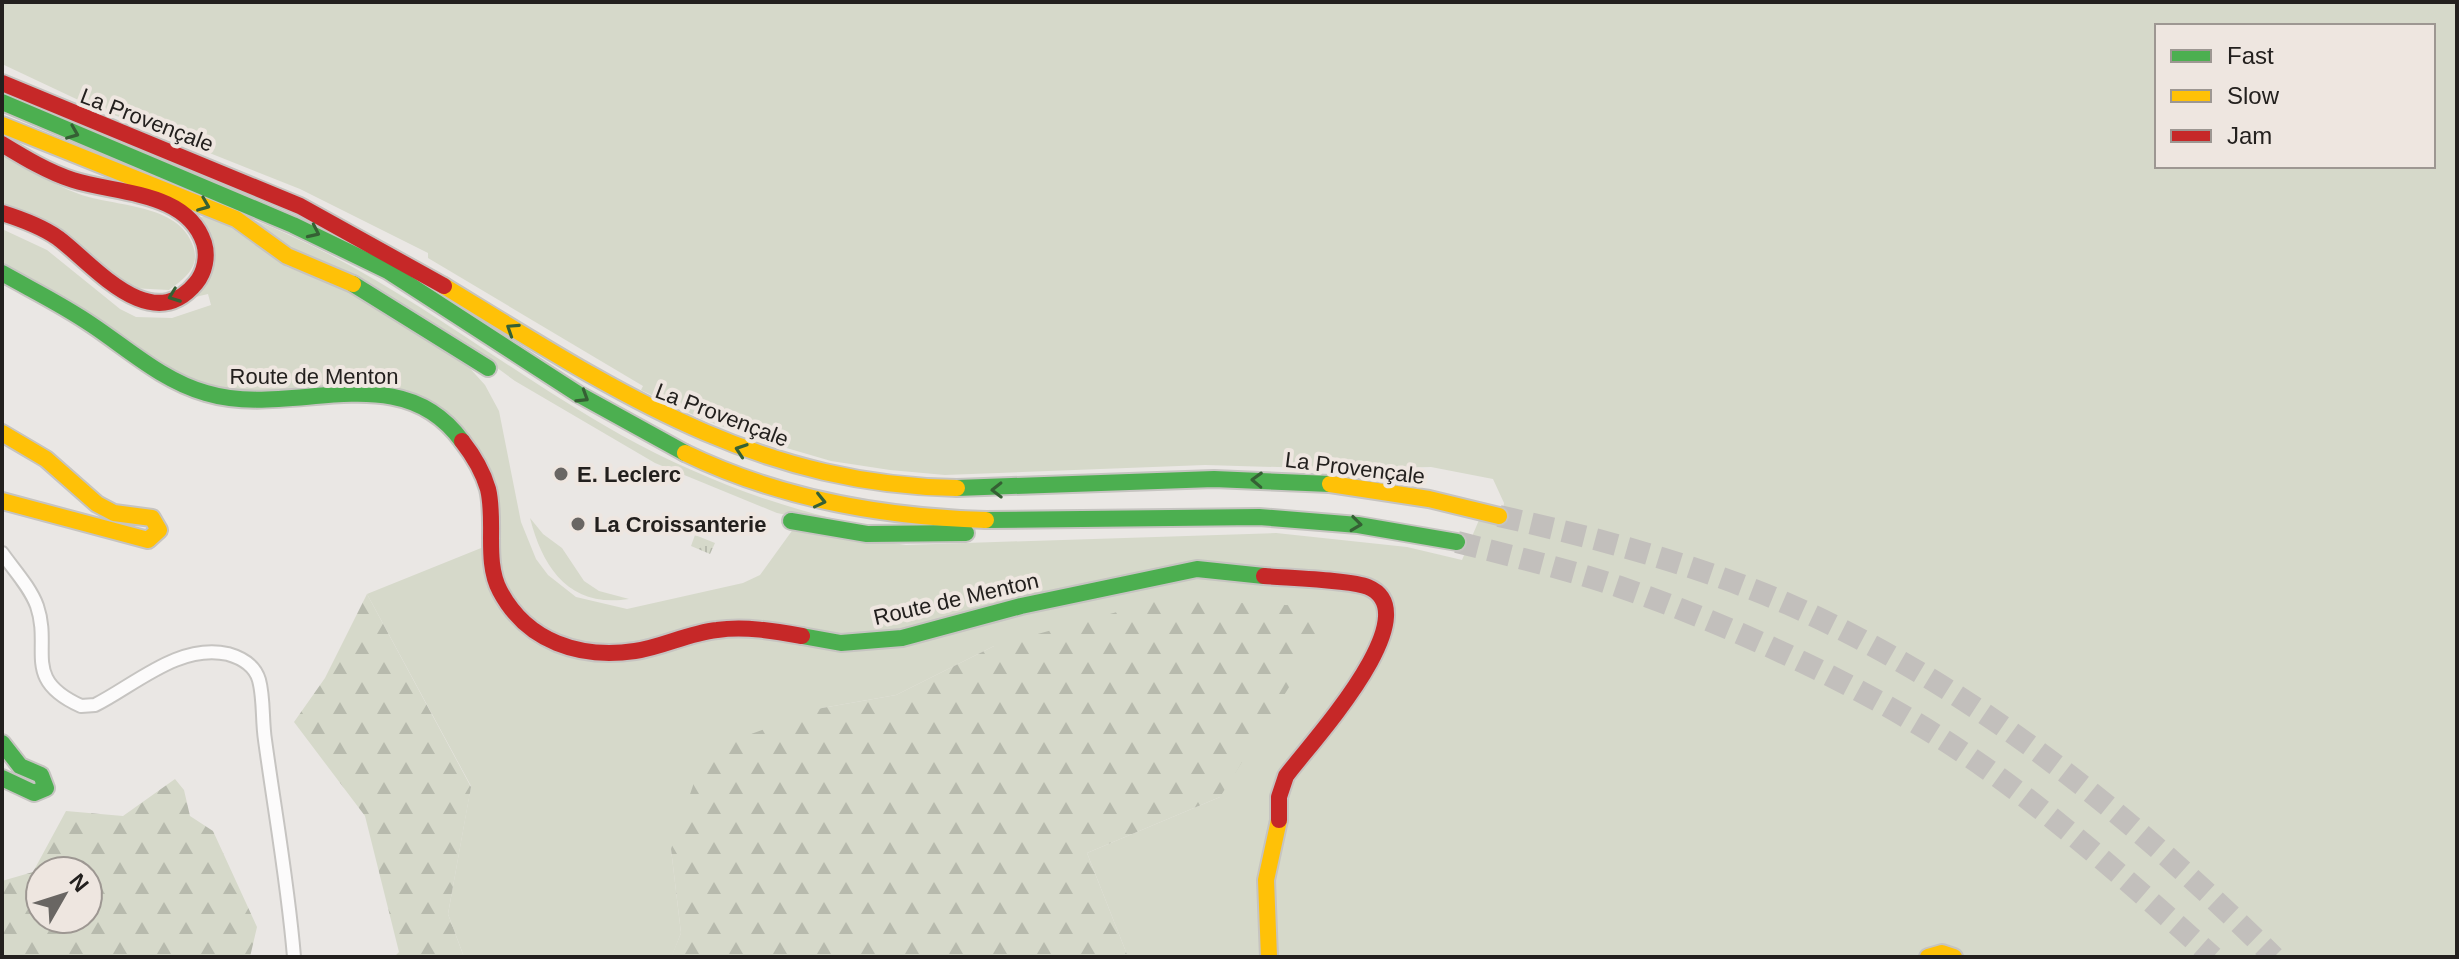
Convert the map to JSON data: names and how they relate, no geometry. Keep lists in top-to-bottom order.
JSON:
{
  "streets": {
    "main road": ["La Provençale", "Route de Menton"]
  },
  "places": ["E. Leclerc", "La Croissanterie"],
  "legend": ["Fast", "Slow", "Jam"],
  "north": "top right"
}
